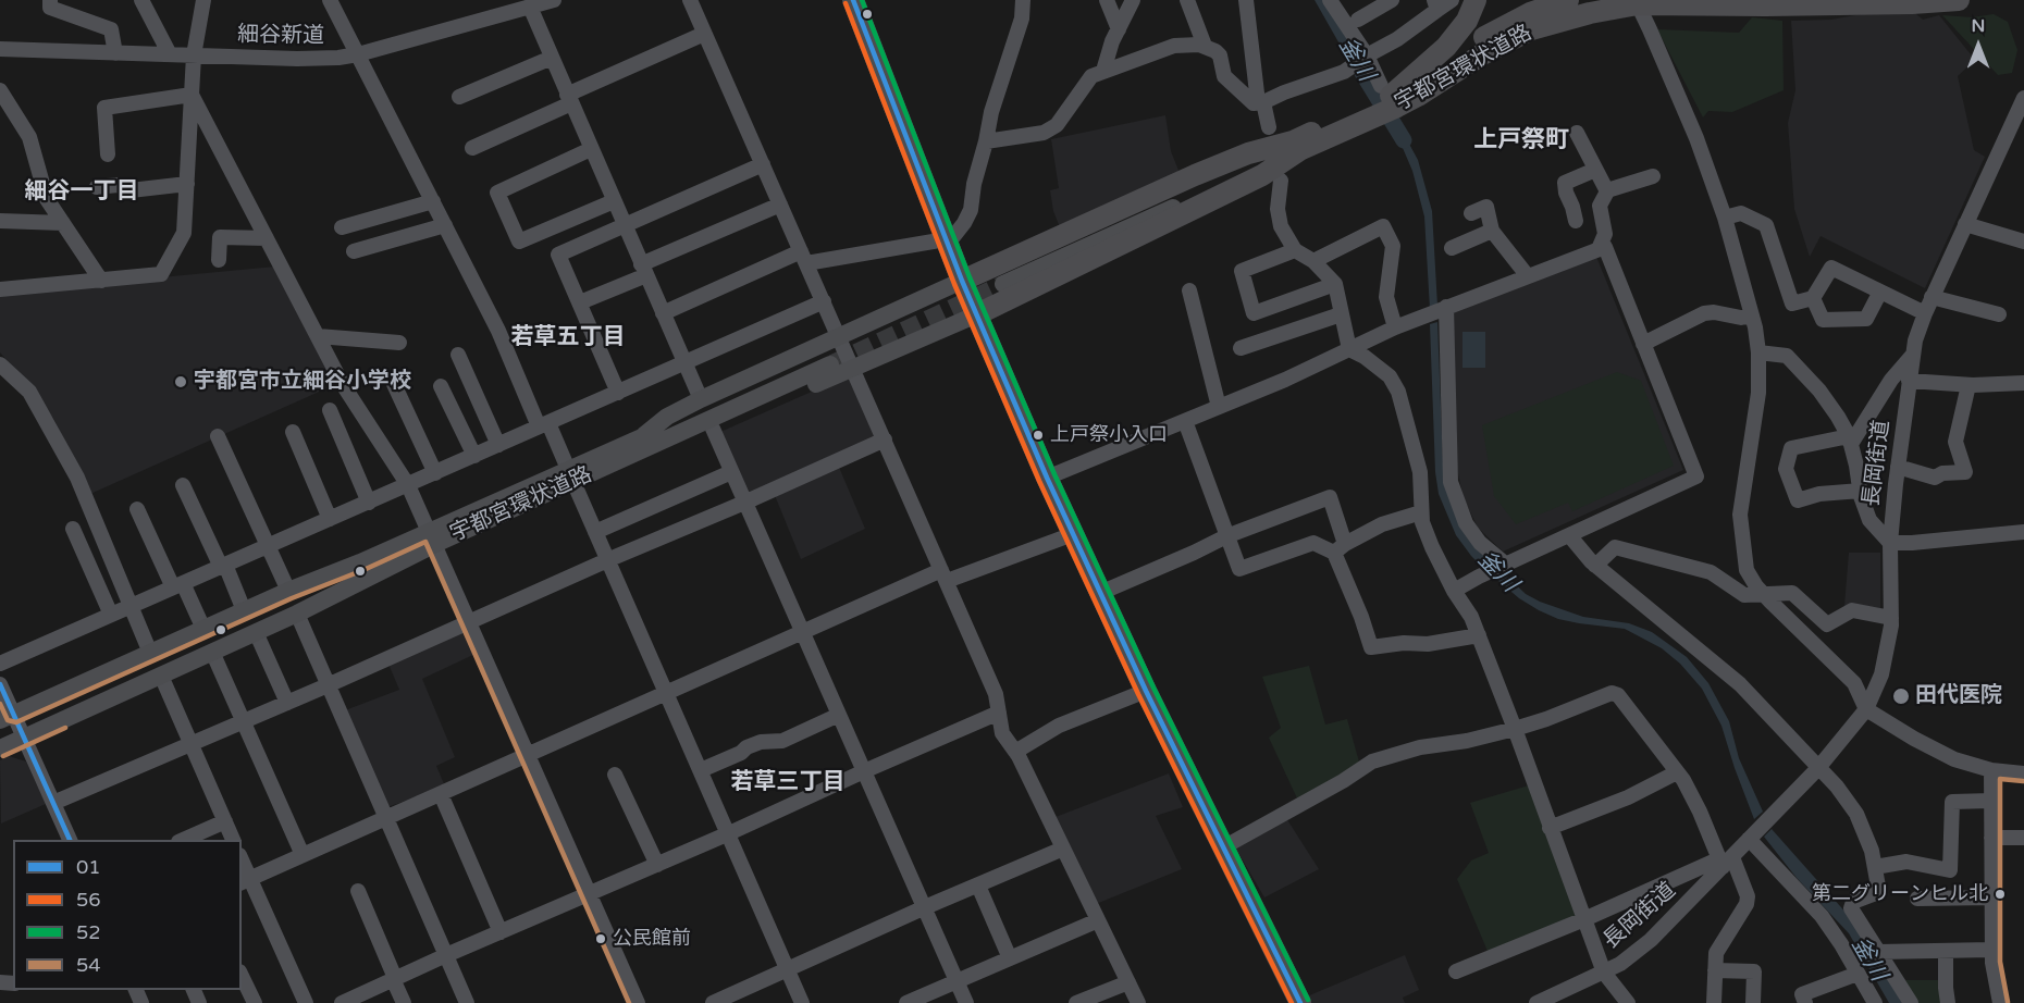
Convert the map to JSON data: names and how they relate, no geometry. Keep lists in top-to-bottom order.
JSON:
{
  "streets": {
    "highway": ["宇都宮環状道路"],
    "street": ["細谷新道", "長岡街道"]
  },
  "districts": [
    "上戸祭町",
    "細谷一丁目",
    "若草五丁目",
    "若草三丁目"
  ],
  "water": ["釜川"],
  "places": [
    "宇都宮市立細谷小学校",
    "上戸祭小入口",
    "田代医院",
    "第二グリーンヒル北",
    "公民館前"
  ],
  "lines": [
    "transit line 01",
    "transit line 52",
    "transit line 56",
    "transit line 54"
  ],
  "legend": [
    "01",
    "56",
    "52",
    "54"
  ],
  "north": "top"
}
